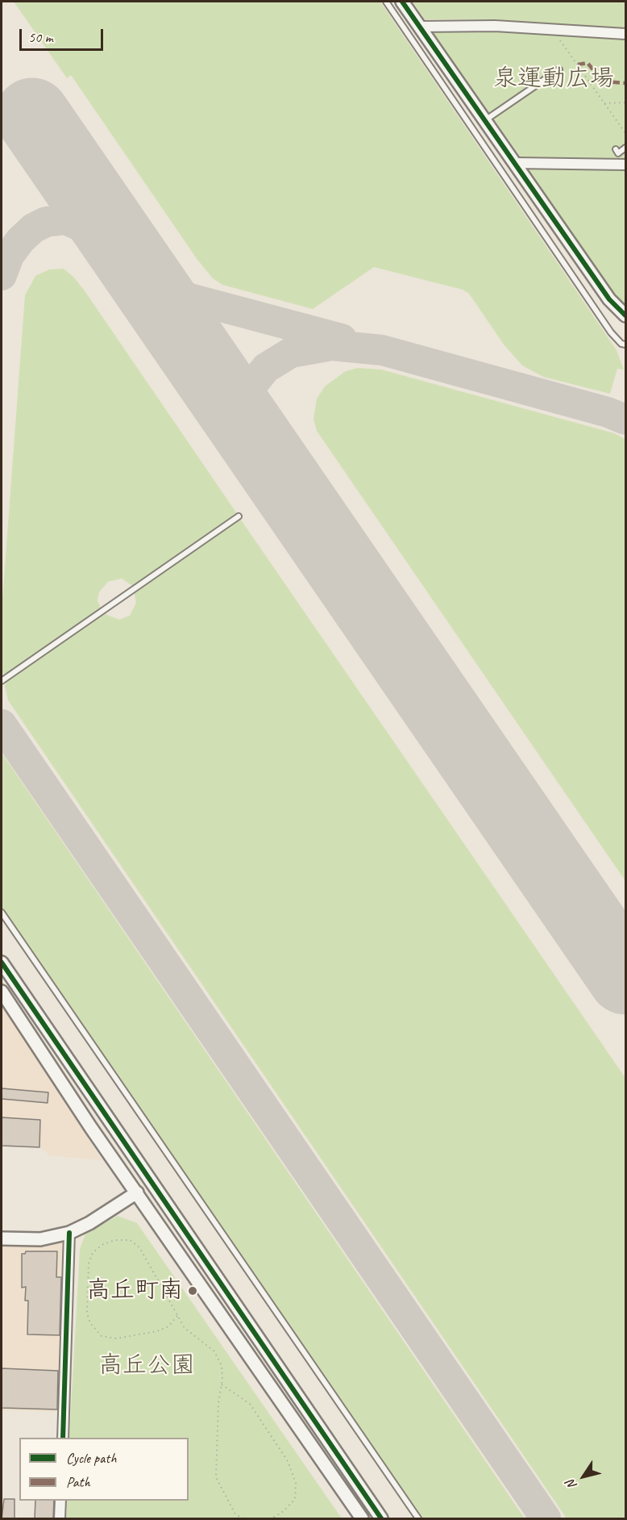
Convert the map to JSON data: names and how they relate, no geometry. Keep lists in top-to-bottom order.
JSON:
{
  "parks": ["泉運動広場", "高丘公園"],
  "places": ["高丘町南"],
  "legend": ["Cycle path", "Path"],
  "scale_bar": "50 m",
  "north": "bottom left"
}
